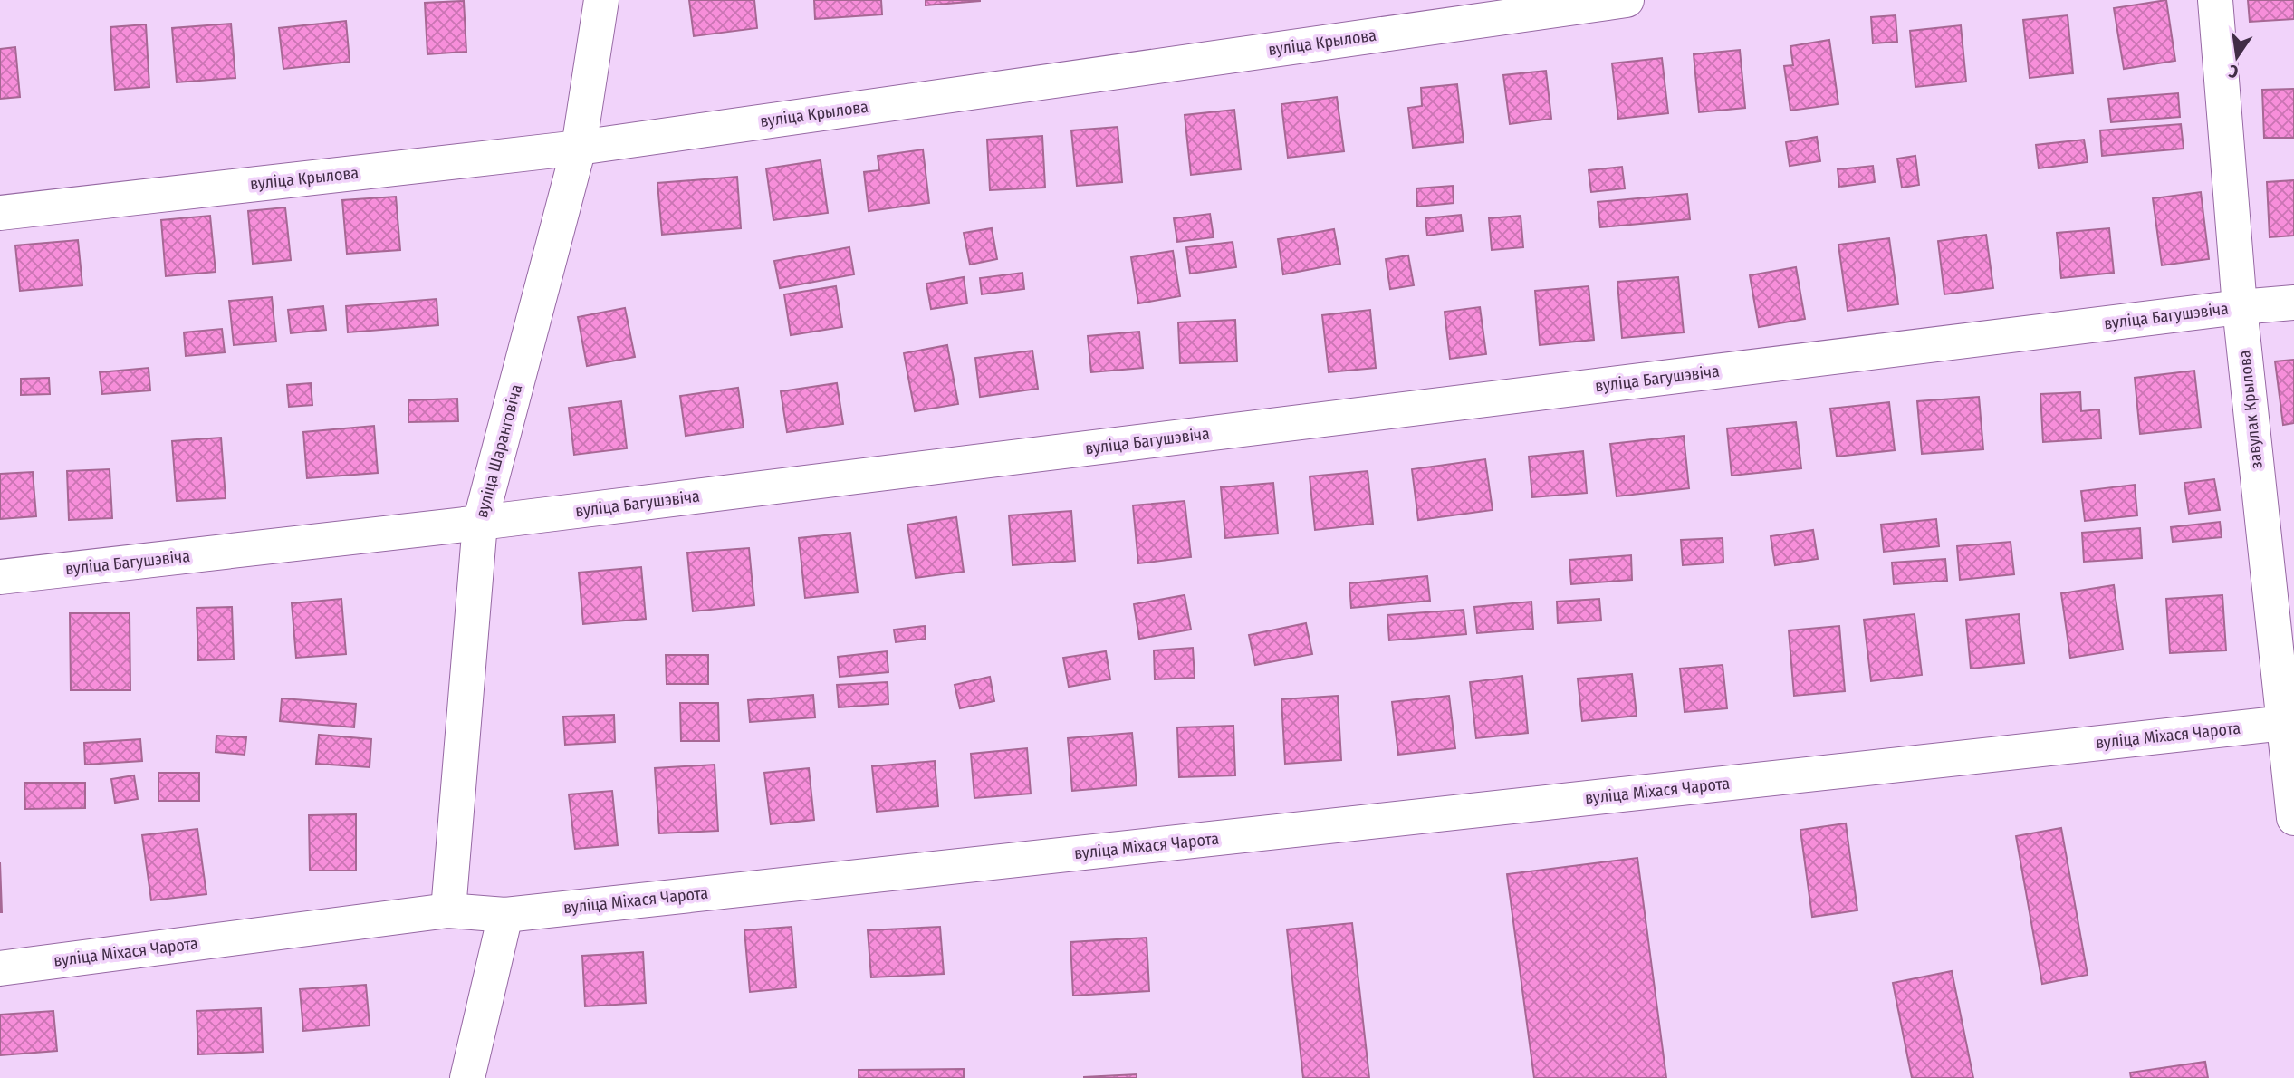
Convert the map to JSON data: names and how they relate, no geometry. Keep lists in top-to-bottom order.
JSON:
{
  "streets": {
    "street": [
      "вуліца Крылова",
      "вуліца Багушэвіча",
      "завулак Крылова",
      "вуліца Шаранговіча",
      "вуліца Міхася Чарота"
    ]
  },
  "crossings": [
    ["вуліца Крылова", "вуліца Шаранговіча"],
    ["вуліца Багушэвіча", "завулак Крылова"],
    ["вуліца Багушэвіча", "вуліца Шаранговіча"],
    ["завулак Крылова", "вуліца Міхася Чарота"],
    ["вуліца Шаранговіча", "вуліца Міхася Чарота"]
  ],
  "north": "bottom"
}
